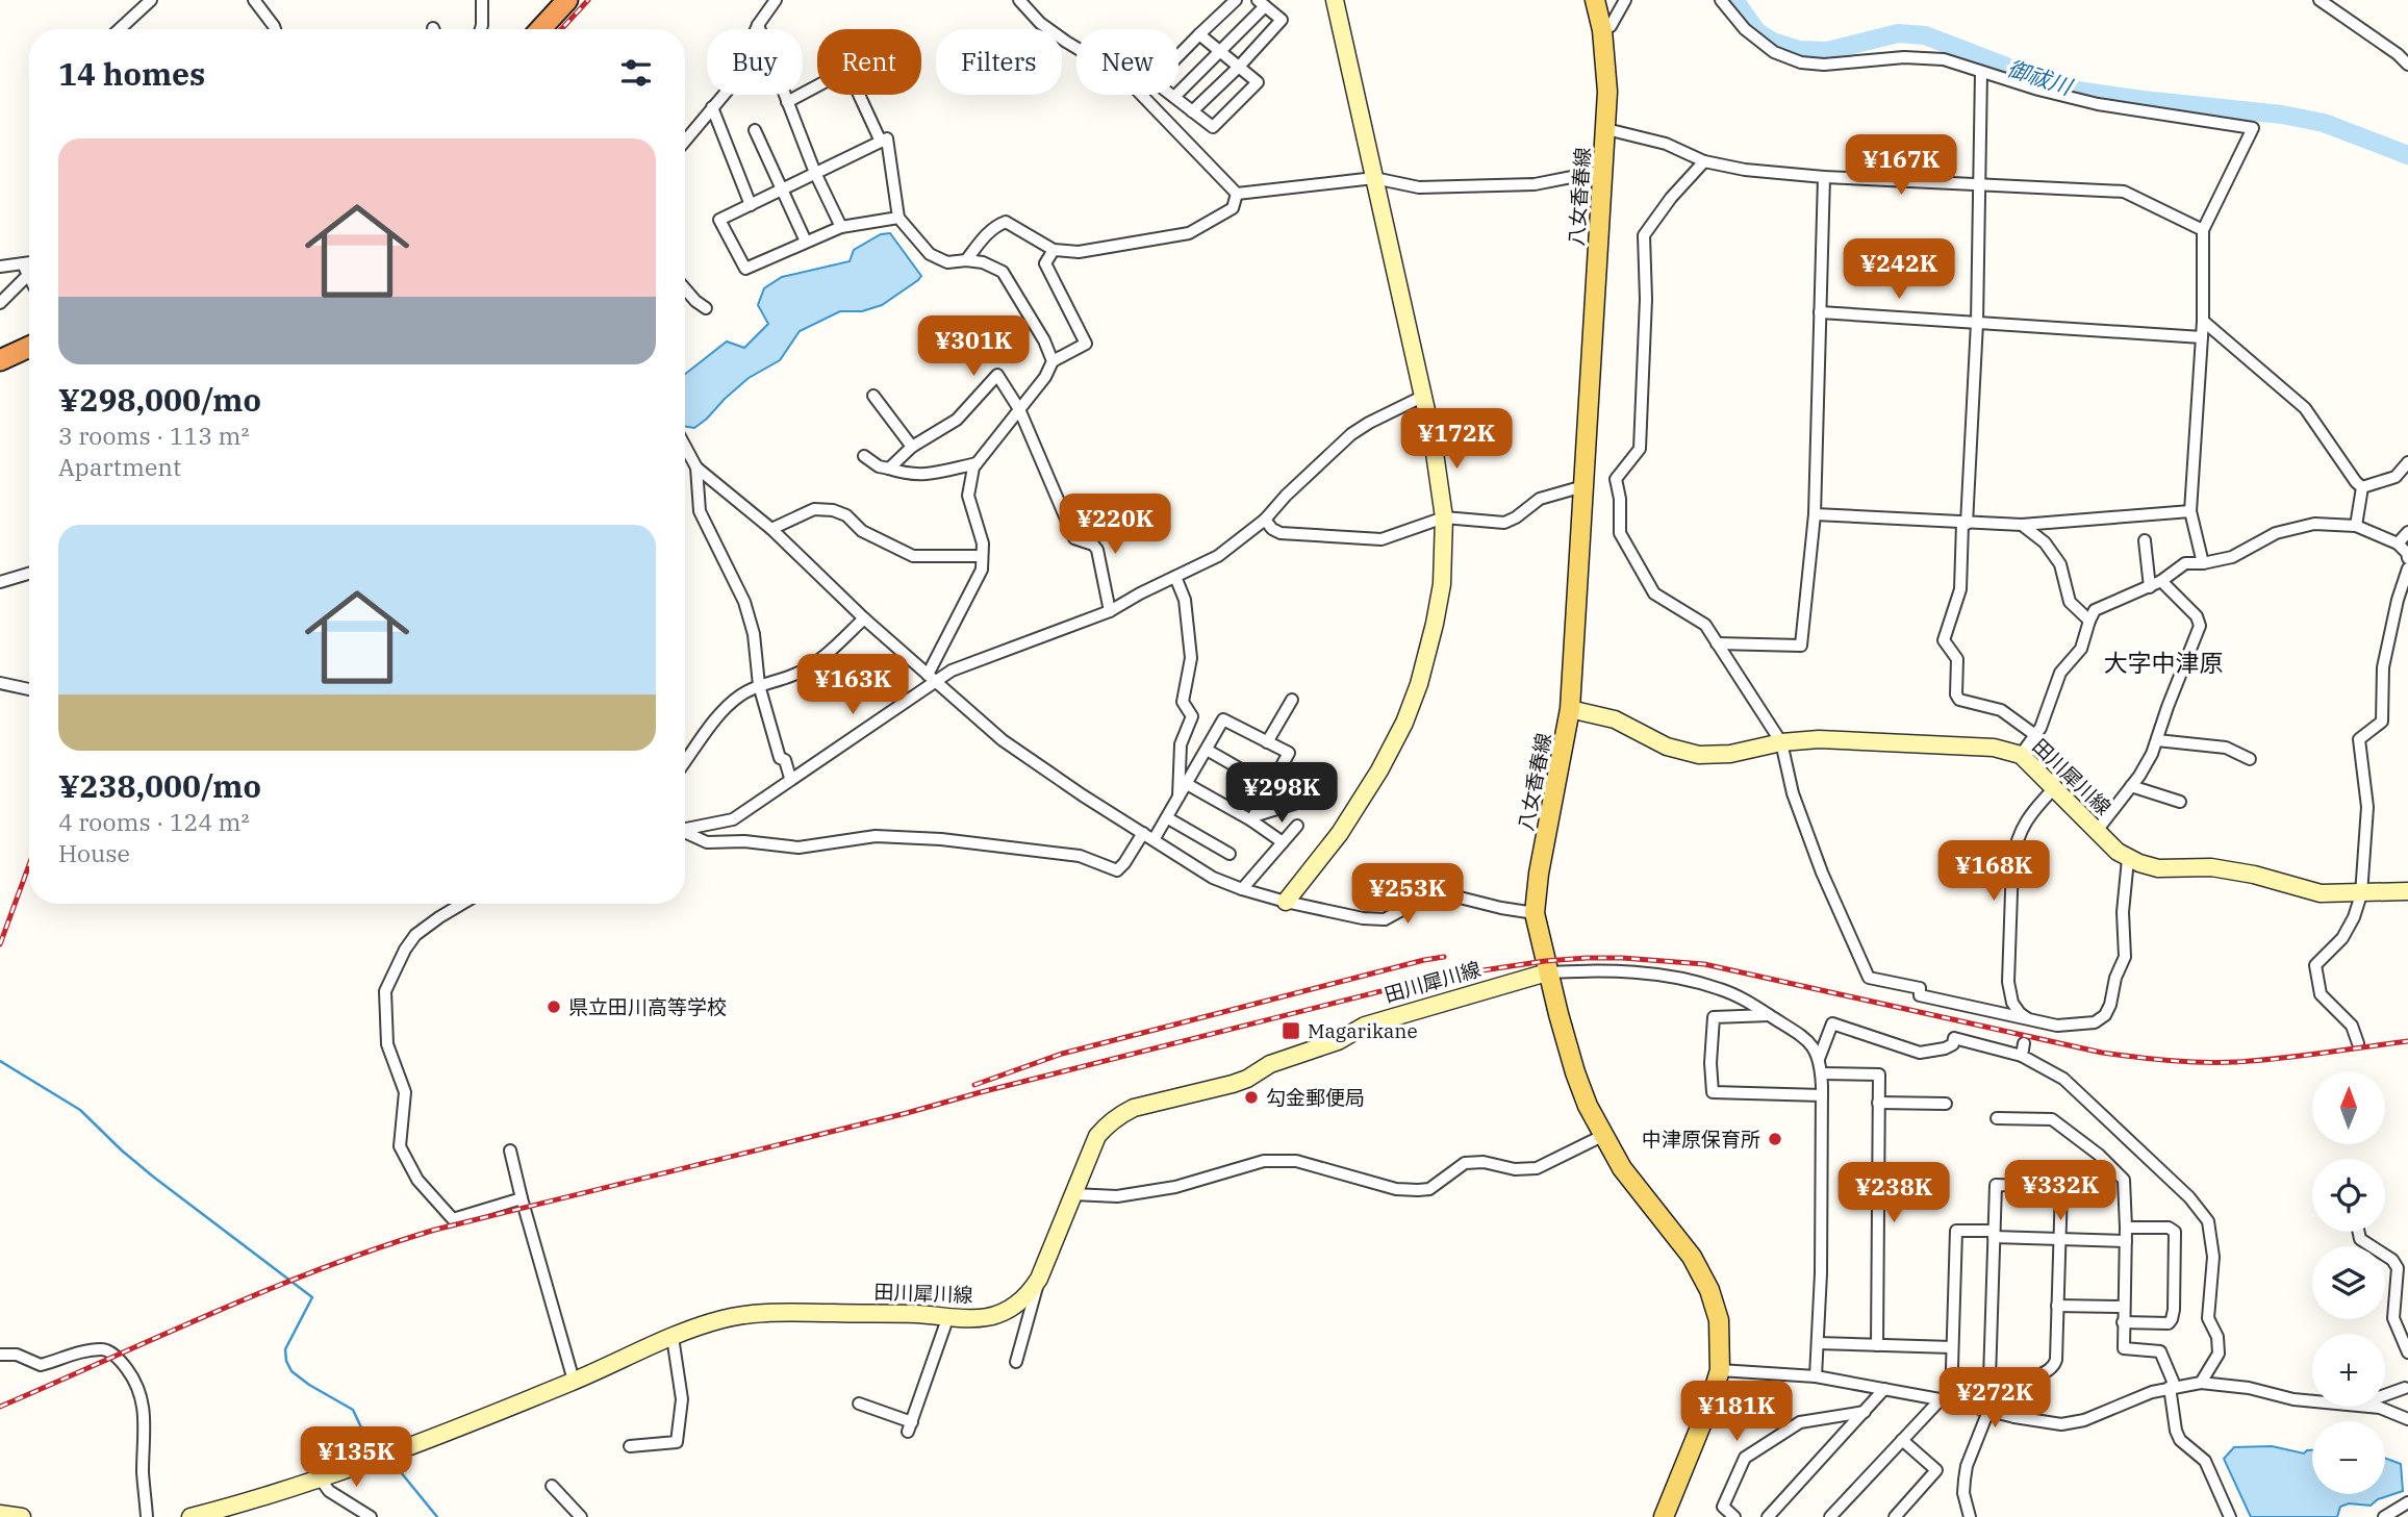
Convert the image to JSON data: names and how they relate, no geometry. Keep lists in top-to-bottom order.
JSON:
{
  "streets": {
    "main road": ["八女香春線", "田川犀川線"]
  },
  "crossings": [
    ["八女香春線", "田川犀川線"]
  ],
  "districts": ["大字中津原"],
  "water": ["御祓川"],
  "places": {
    "other": ["県立田川高等学校", "勾金郵便局", "中津原保育所"],
    "transit": ["Magarikane"]
  },
  "north": "top",
  "page": {
    "chip": [
      "Buy",
      "Rent",
      "Filters",
      "New"
    ],
    "heading": "14 homes",
    "list": [
      {
        "name": "¥298,000/mo",
        "note": "3 rooms · 113 m² · Apartment"
      },
      {
        "name": "¥238,000/mo",
        "note": "4 rooms · 124 m² · House"
      }
    ],
    "price": [
      "¥167K",
      "¥242K",
      "¥301K",
      "¥172K",
      "¥220K",
      "¥163K",
      "¥298K",
      "¥168K",
      "¥253K",
      "¥332K",
      "¥238K",
      "¥272K",
      "¥181K",
      "¥135K"
    ],
    "map_buttons": ["+", "−"]
  }
}
